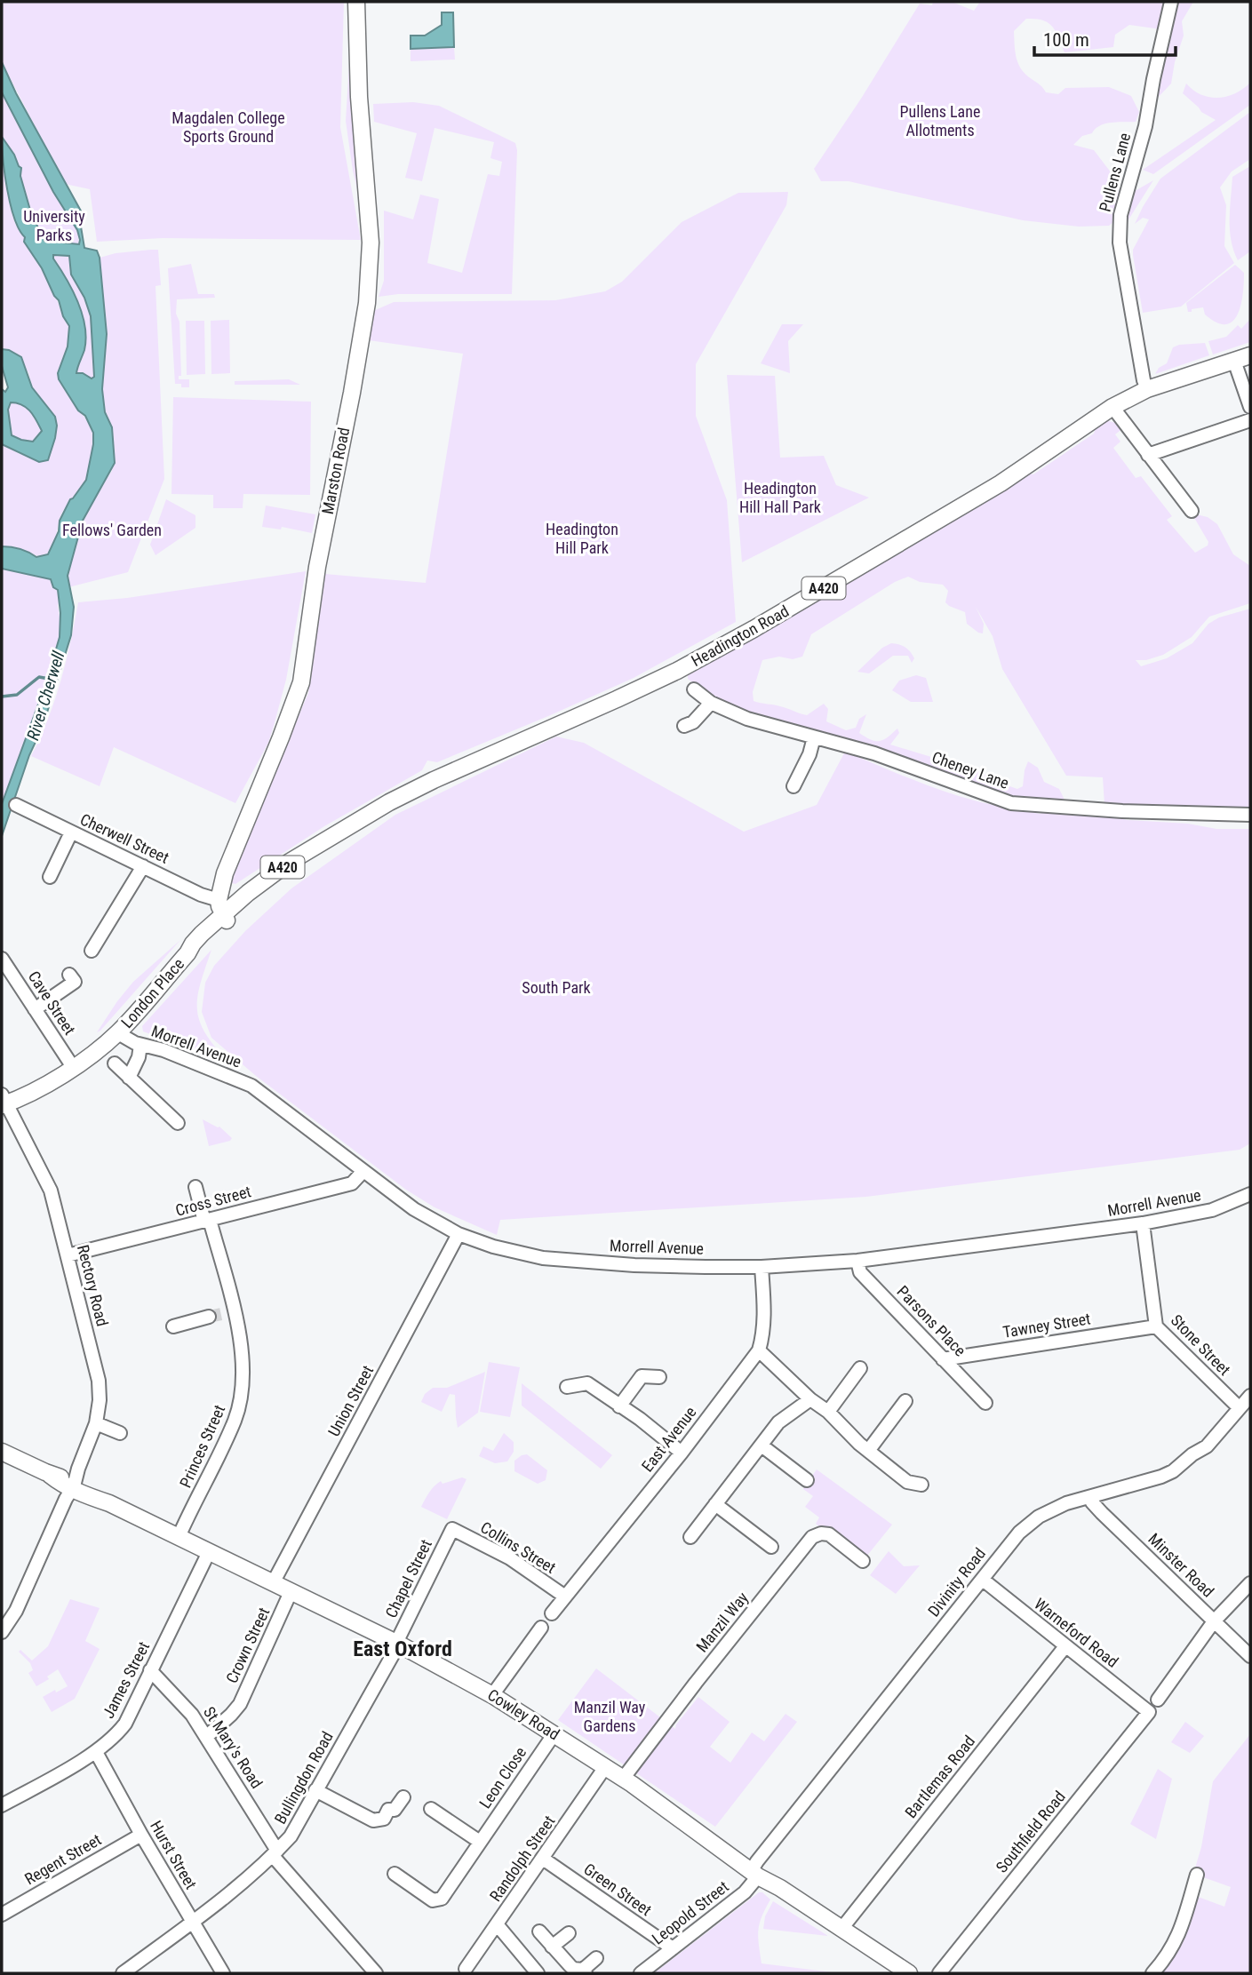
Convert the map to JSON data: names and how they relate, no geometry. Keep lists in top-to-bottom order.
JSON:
{
  "streets": {
    "main road": [
      "Marston Road",
      "A420",
      "Headington Road",
      "London Place",
      "Cowley Road"
    ],
    "street": [
      "Pullens Lane",
      "Cheney Lane",
      "Cherwell Street",
      "Cave Street",
      "Morrell Avenue",
      "Cross Street",
      "Rectory Road",
      "Parsons Place",
      "Tawney Street",
      "Stone Street",
      "Union Street",
      "East Avenue",
      "Princes Street",
      "Collins Street",
      "Minster Road",
      "Chapel Street",
      "Divinity Road",
      "Manzil Way",
      "Warneford Road",
      "Crown Street",
      "James Street",
      "St Mary's Road",
      "Bartlemas Road",
      "Bullingdon Road",
      "Leon Close",
      "Southfield Road",
      "Hurst Street",
      "Randolph Street",
      "Regent Street",
      "Green Street",
      "Leopold Street"
    ]
  },
  "crossings": [
    ["Pullens Lane", "Headington Road"],
    ["Marston Road", "Headington Road"],
    ["Marston Road", "Cherwell Street"],
    ["Marston Road", "London Place"],
    ["A420", "London Place"],
    ["A420", "Cave Street"],
    ["A420", "Morrell Avenue"],
    ["A420", "Rectory Road"],
    ["Headington Road", "Cherwell Street"],
    ["Headington Road", "London Place"],
    ["Cherwell Street", "London Place"],
    ["London Place", "Morrell Avenue"],
    ["Morrell Avenue", "Cross Street"],
    ["Morrell Avenue", "Parsons Place"],
    ["Morrell Avenue", "Stone Street"],
    ["Morrell Avenue", "Union Street"],
    ["Morrell Avenue", "East Avenue"],
    ["Cross Street", "Rectory Road"],
    ["Cross Street", "Princes Street"],
    ["Rectory Road", "Cowley Road"],
    ["Parsons Place", "Tawney Street"],
    ["Tawney Street", "Stone Street"],
    ["Stone Street", "Divinity Road"],
    ["Union Street", "Cowley Road"],
    ["East Avenue", "Collins Street"],
    ["Princes Street", "Cowley Road"],
    ["Collins Street", "Chapel Street"],
    ["Minster Road", "Divinity Road"],
    ["Chapel Street", "Cowley Road"],
    ["Chapel Street", "Bullingdon Road"],
    ["Divinity Road", "Warneford Road"],
    ["Divinity Road", "Cowley Road"],
    ["Divinity Road", "Leopold Street"],
    ["Manzil Way", "Cowley Road"],
    ["Warneford Road", "Bartlemas Road"],
    ["Warneford Road", "Southfield Road"],
    ["Crown Street", "Cowley Road"],
    ["Crown Street", "St Mary's Road"],
    ["James Street", "Cowley Road"],
    ["James Street", "St Mary's Road"],
    ["James Street", "Hurst Street"],
    ["Cowley Road", "Bartlemas Road"],
    ["Cowley Road", "Bullingdon Road"],
    ["Cowley Road", "Leon Close"],
    ["Cowley Road", "Randolph Street"],
    ["Cowley Road", "Leopold Street"],
    ["St Mary's Road", "Bullingdon Road"],
    ["Bullingdon Road", "Hurst Street"],
    ["Hurst Street", "Regent Street"],
    ["Randolph Street", "Green Street"],
    ["Green Street", "Leopold Street"]
  ],
  "districts": ["East Oxford"],
  "water": ["River Cherwell"],
  "parks": [
    "Pullens Lane Allotments",
    "Magdalen College Sports Ground",
    "University Parks",
    "Headington Hill Hall Park",
    "Headington Hill Park",
    "Fellows' Garden",
    "South Park",
    "Manzil Way Gardens"
  ],
  "scale_bar": "100 m"
}
